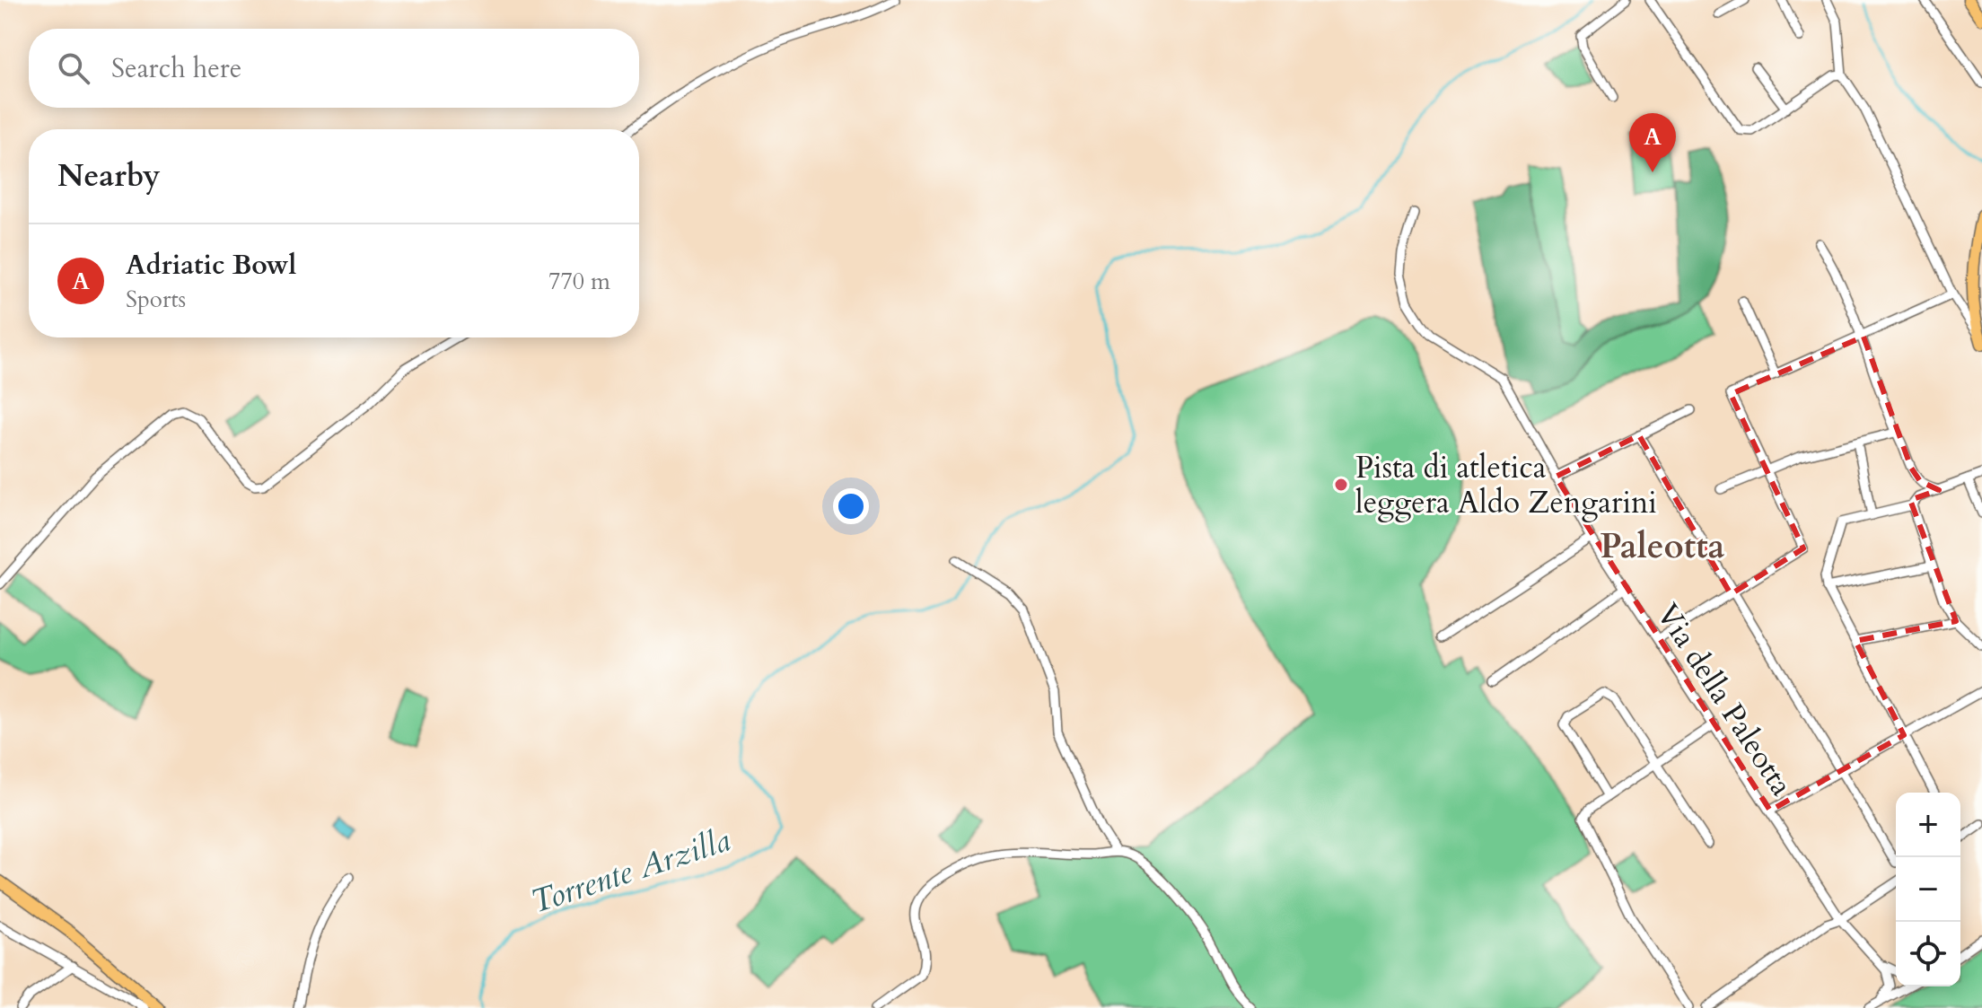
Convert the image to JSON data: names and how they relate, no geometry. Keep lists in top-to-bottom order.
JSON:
{
  "streets": {
    "street": ["Via della Paleotta"]
  },
  "districts": ["Paleotta"],
  "water": ["Torrente Arzilla"],
  "places": ["Pista di atletica leggera Aldo Zengarini"],
  "page": {
    "search": "Search here",
    "pins": "A",
    "heading": "Nearby",
    "list": [
      {
        "mark": "A",
        "name": "Adriatic Bowl",
        "note": "Sports",
        "value": "770 m"
      }
    ],
    "map_buttons": ["+", "−"]
  }
}
